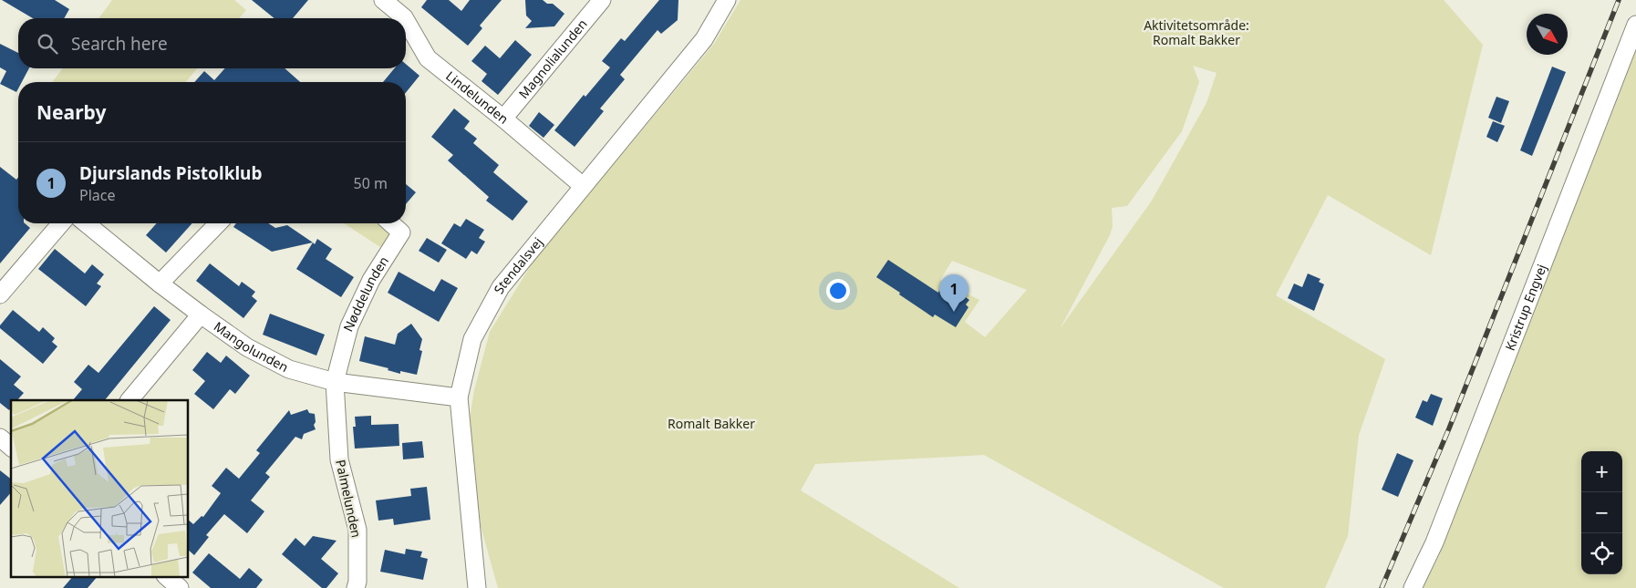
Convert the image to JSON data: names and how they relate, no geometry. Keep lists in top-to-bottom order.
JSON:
{
  "streets": {
    "street": [
      "Magnolialunden",
      "Lindelunden",
      "Stendalsvej",
      "Nøddelunden",
      "Kristrup Engvej",
      "Mangolunden",
      "Palmelunden"
    ]
  },
  "crossings": [
    ["Magnolialunden", "Lindelunden"],
    ["Lindelunden", "Stendalsvej"],
    ["Stendalsvej", "Mangolunden"],
    ["Nøddelunden", "Mangolunden"],
    ["Nøddelunden", "Palmelunden"],
    ["Mangolunden", "Palmelunden"]
  ],
  "parks": ["Aktivitetsområde: Romalt Bakker", "Romalt Bakker"],
  "north": "bottom right",
  "page": {
    "search": "Search here",
    "heading": "Nearby",
    "list": [
      {
        "mark": "1",
        "name": "Djurslands Pistolklub",
        "note": "Place",
        "value": "50 m"
      }
    ],
    "pins": "1",
    "map_buttons": ["+", "−"]
  }
}
